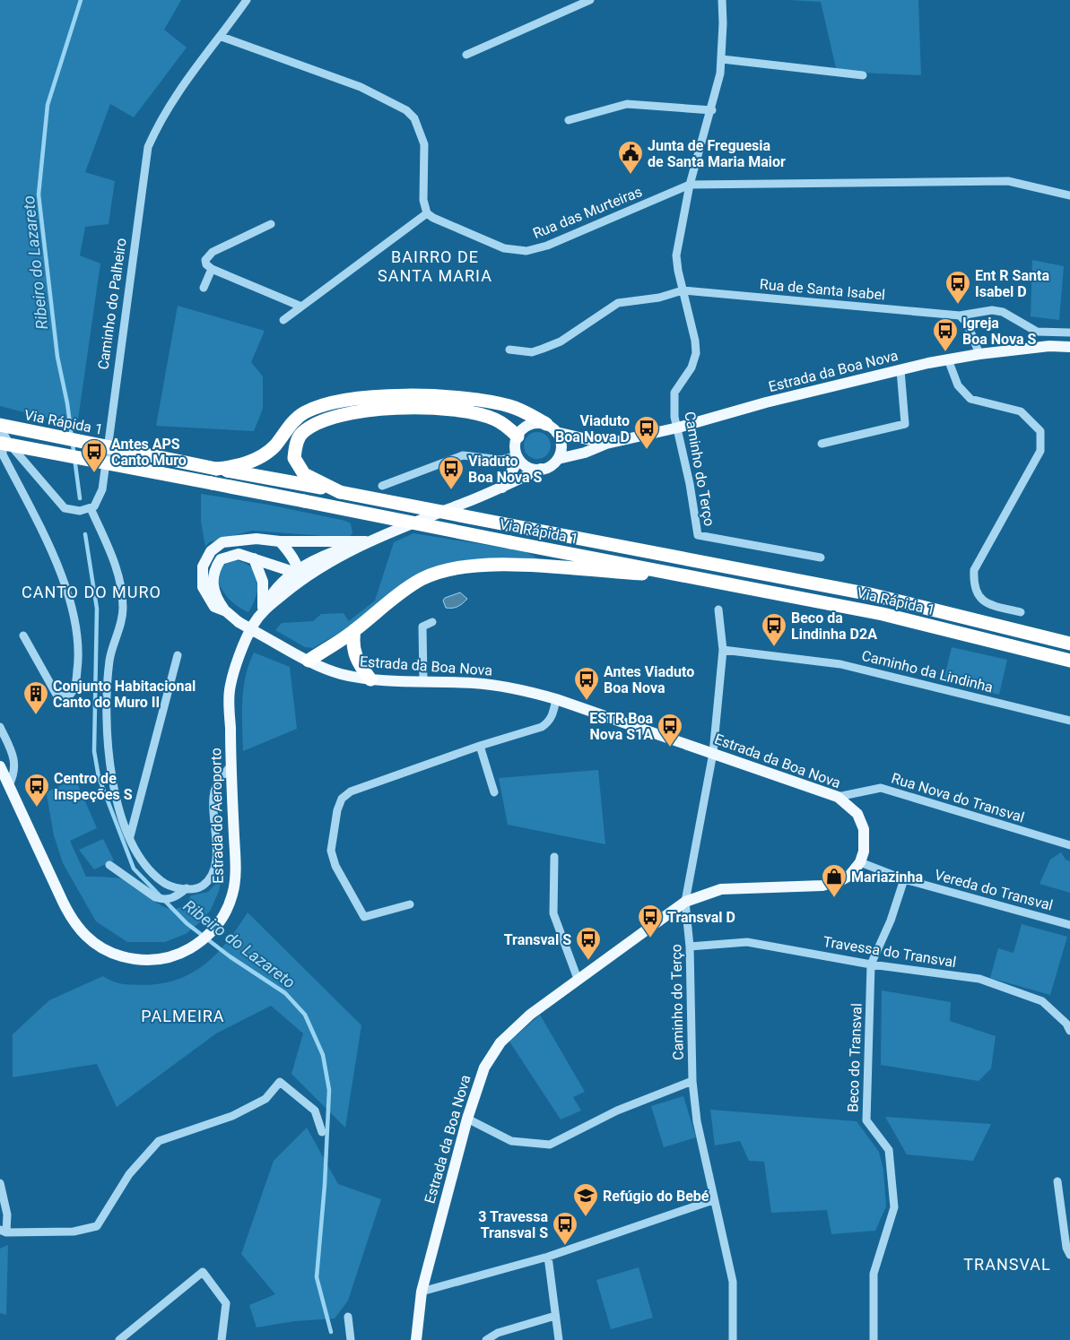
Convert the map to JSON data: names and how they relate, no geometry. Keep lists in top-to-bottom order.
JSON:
{
  "streets": {
    "highway": ["Via Rápida 1"],
    "main road": ["Estrada da Boa Nova", "Estrada do Aeroporto"],
    "street": [
      "Rua das Murteiras",
      "Rua de Santa Isabel",
      "Caminho do Palheiro",
      "Caminho do Terço",
      "Caminho da Lindinha",
      "Rua Nova do Transval",
      "Vereda do Transval",
      "Travessa do Transval",
      "Beco do Transval"
    ]
  },
  "crossings": [
    ["Rua das Murteiras", "Caminho do Terço"],
    ["Rua de Santa Isabel", "Caminho do Terço"],
    ["Estrada da Boa Nova", "Caminho do Terço"],
    ["Estrada da Boa Nova", "Rua Nova do Transval"],
    ["Estrada da Boa Nova", "Estrada do Aeroporto"],
    ["Estrada da Boa Nova", "Vereda do Transval"],
    ["Caminho do Terço", "Caminho da Lindinha"],
    ["Caminho do Terço", "Travessa do Transval"],
    ["Vereda do Transval", "Beco do Transval"],
    ["Travessa do Transval", "Beco do Transval"]
  ],
  "districts": [
    "BAIRRO DE SANTA MARIA",
    "CANTO DO MURO",
    "PALMEIRA",
    "TRANSVAL"
  ],
  "water": ["Ribeiro do Lazareto"],
  "places": {
    "public building": ["Junta de Freguesia de Santa Maria Maior"],
    "bus stop": [
      "Ent R Santa Isabel D",
      "Igreja Boa Nova S",
      "Viaduto Boa Nova D",
      "Antes APS Canto Muro",
      "Viaduto Boa Nova S",
      "Beco da Lindinha D2A",
      "Antes Viaduto Boa Nova",
      "ESTR Boa Nova S1A",
      "Centro de Inspeções S",
      "Transval D",
      "Transval S",
      "3 Travessa Transval S"
    ],
    "building": ["Conjunto Habitacional Canto do Muro II"],
    "shop": ["Mariazinha"],
    "school or university": ["Refúgio do Bebé"]
  }
}
